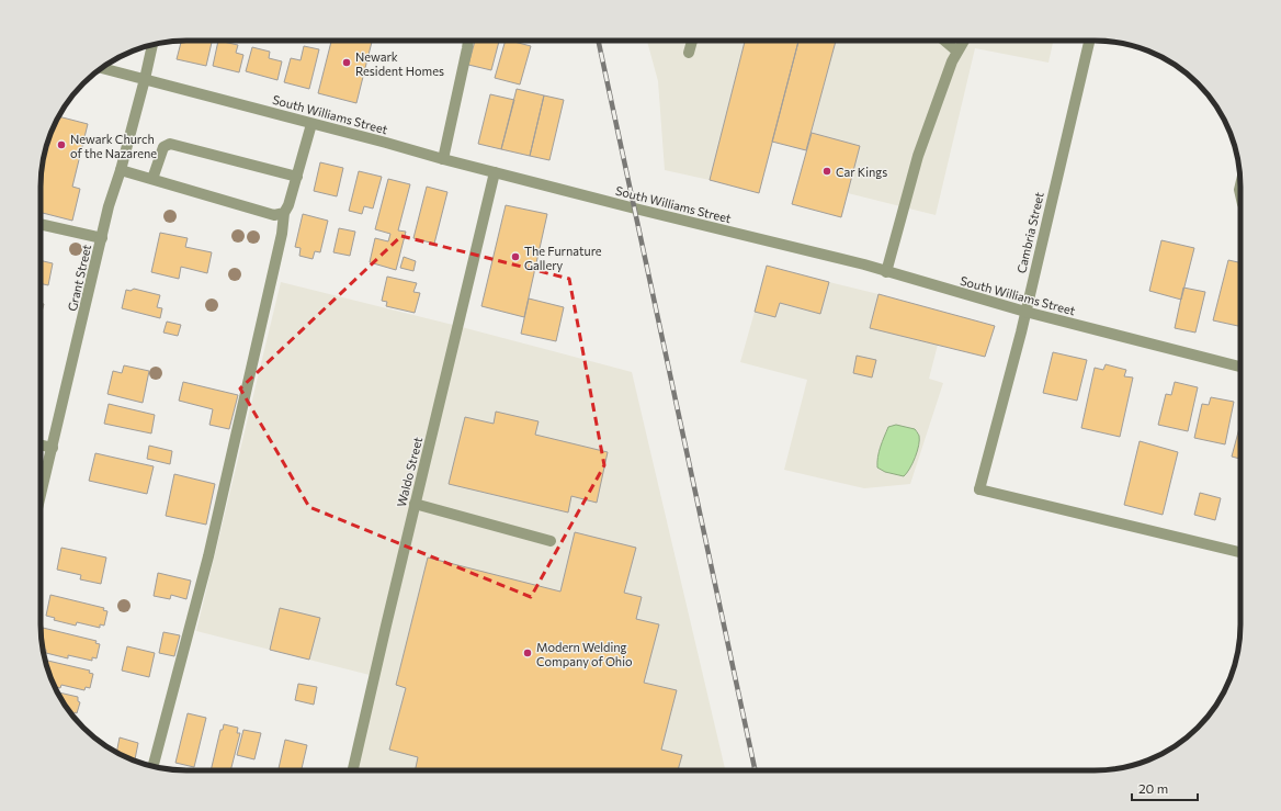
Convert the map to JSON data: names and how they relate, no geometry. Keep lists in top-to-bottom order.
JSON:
{
  "streets": {
    "street": [
      "South Williams Street",
      "Cambria Street",
      "Grant Street",
      "Waldo Street"
    ]
  },
  "crossings": [
    ["South Williams Street", "Cambria Street"],
    ["South Williams Street", "Grant Street"],
    ["South Williams Street", "Waldo Street"]
  ],
  "places": [
    "Newark Resident Homes",
    "Newark Church of the Nazarene",
    "Car Kings",
    "The Furnature Gallery",
    "Modern Welding Company of Ohio"
  ],
  "scale_bar": "20 m"
}
